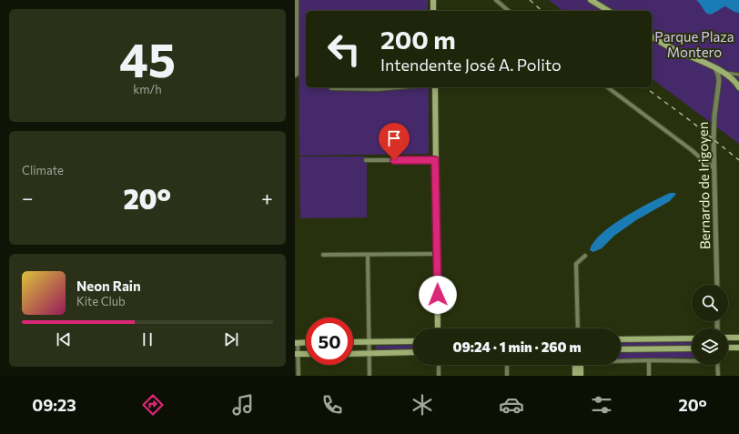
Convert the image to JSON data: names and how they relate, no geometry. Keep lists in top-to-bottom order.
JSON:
{
  "streets": {
    "street": ["Bernardo de Irigoyen"]
  },
  "parks": ["Parque Plaza Montero"],
  "page": {
    "tile": [
      ["45", "km/h"],
      "Climate"
    ],
    "turn": ["200 m", "Intendente José A. Polito"],
    "heat": ["−", "20°", "+"],
    "song": ["Neon Rain", "Kite Club"],
    "limit": "50",
    "trip": "09:24 · 1 min · 260 m",
    "tabs": ["09:23", "20°"]
  }
}
